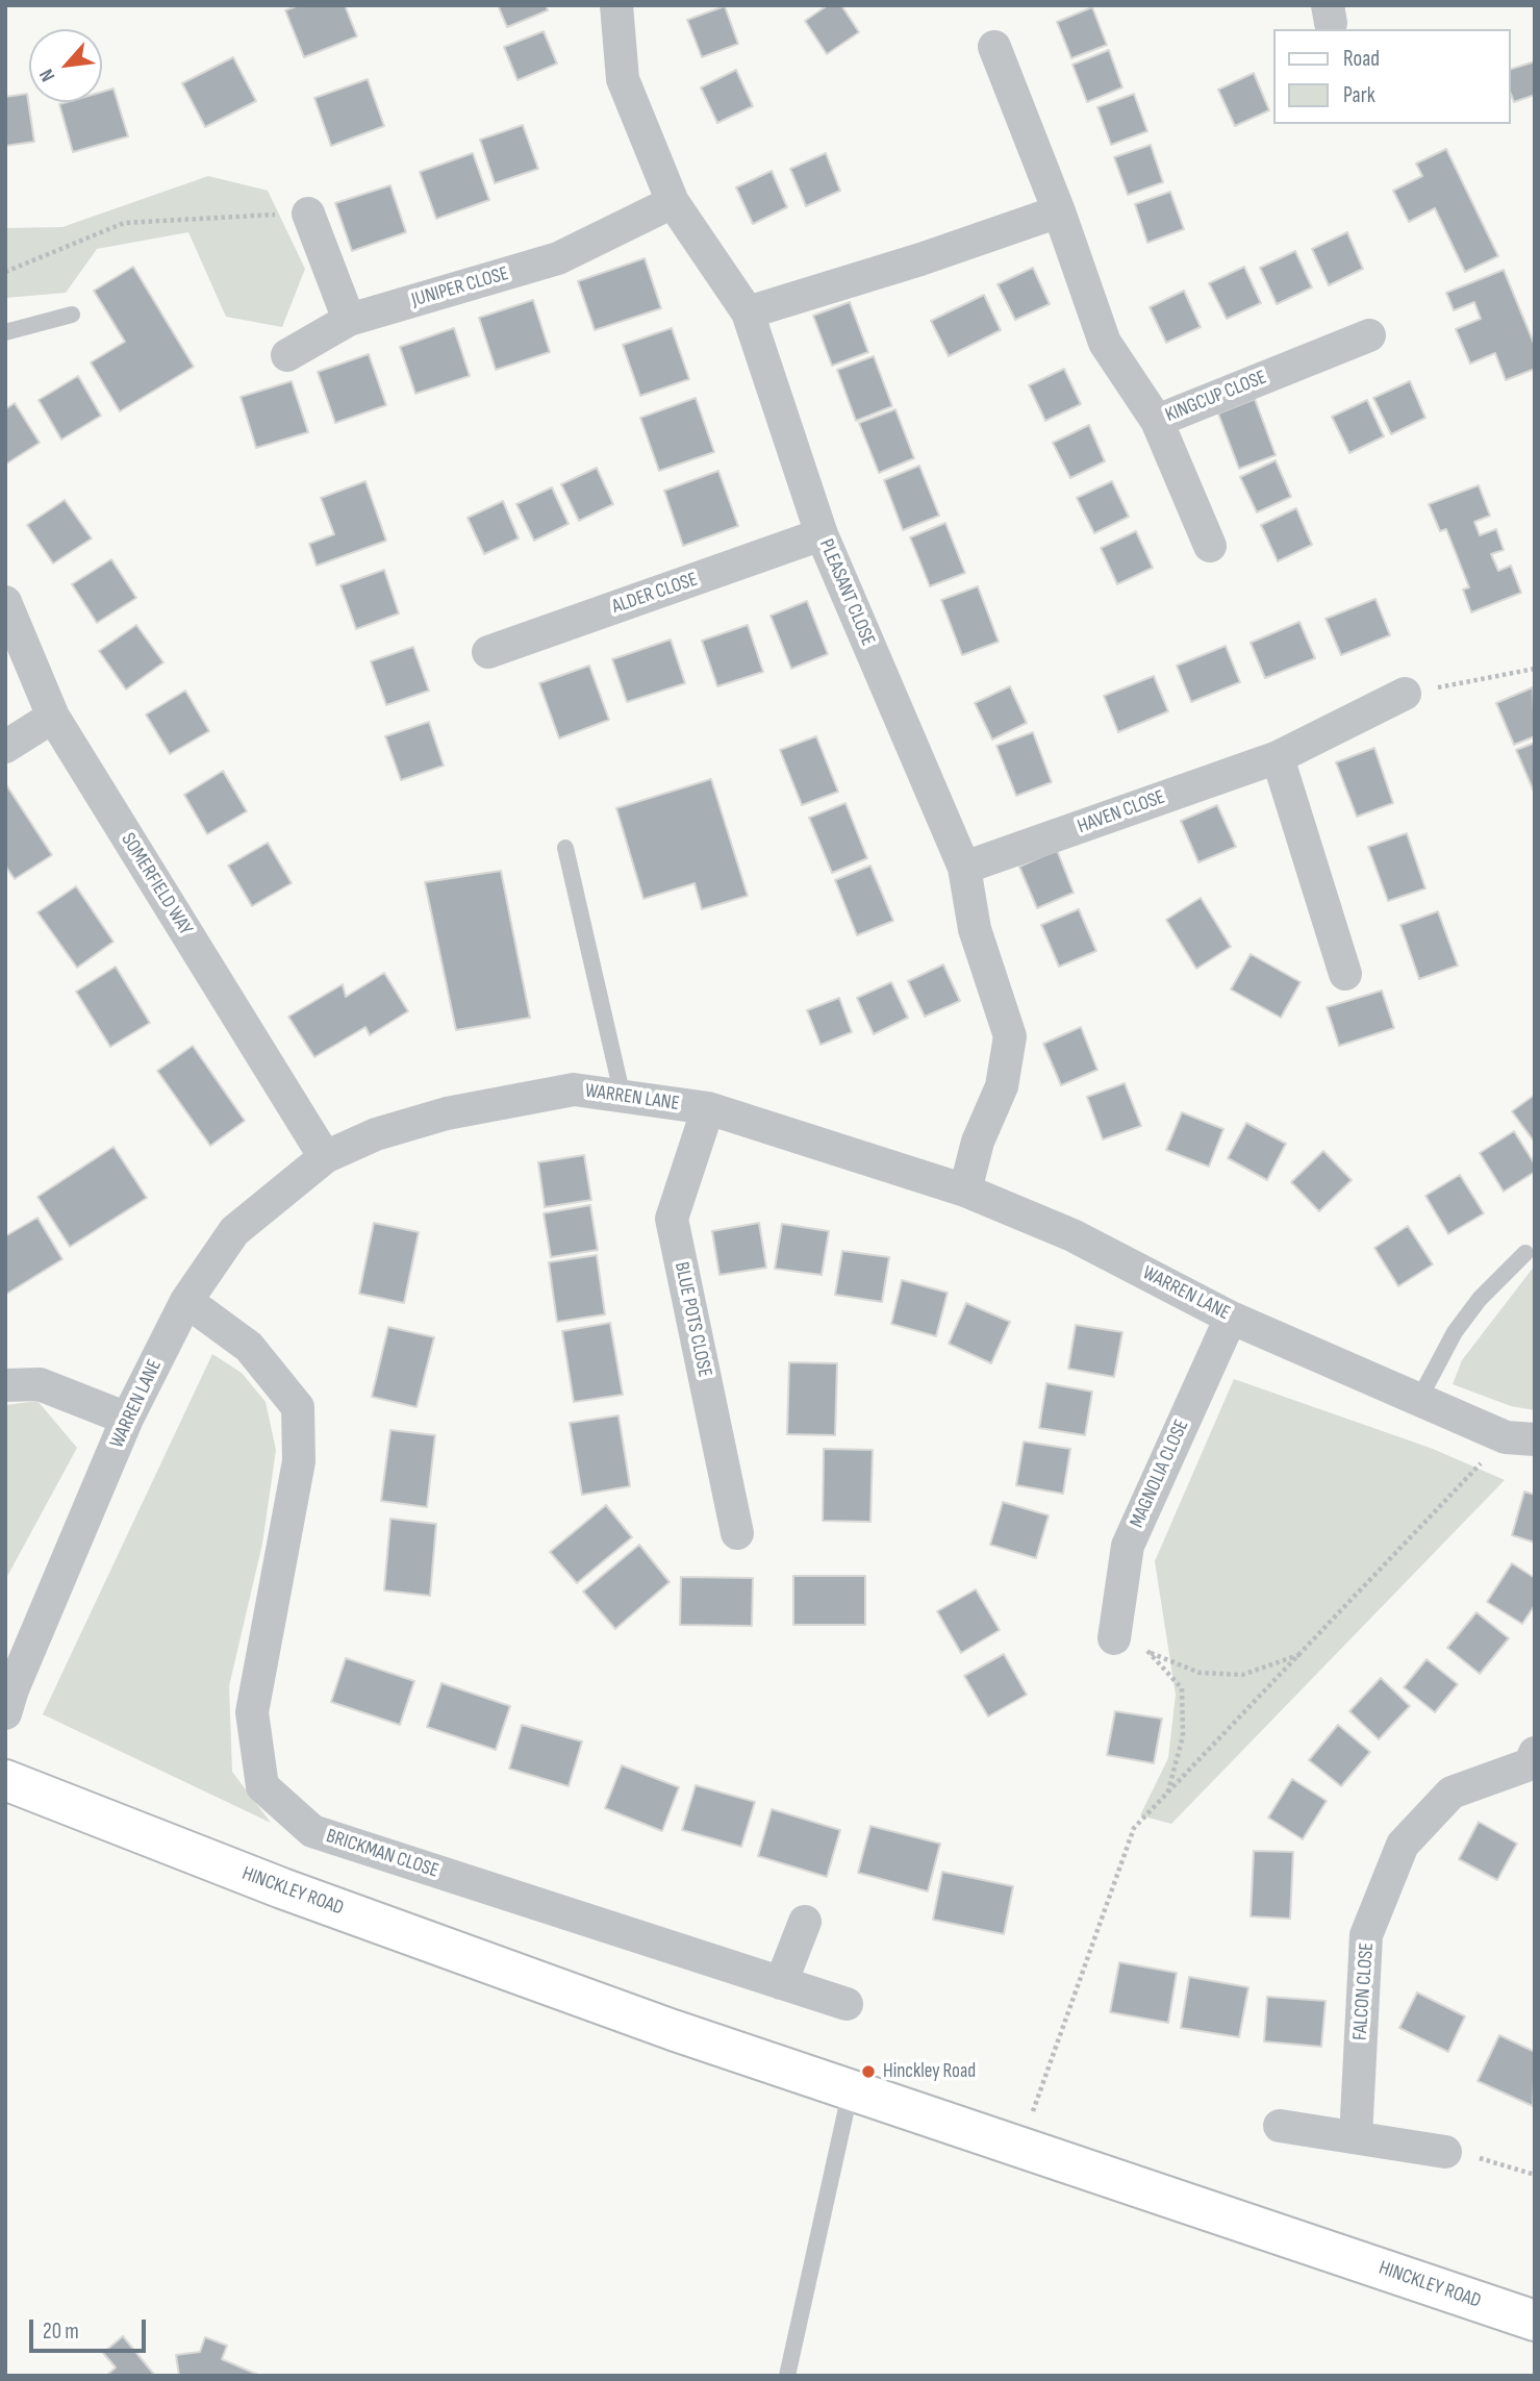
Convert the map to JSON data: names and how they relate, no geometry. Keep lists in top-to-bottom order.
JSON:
{
  "streets": {
    "main road": ["HINCKLEY ROAD"],
    "street": [
      "JUNIPER CLOSE",
      "KINGCUP CLOSE",
      "PLEASANT CLOSE",
      "ALDER CLOSE",
      "HAVEN CLOSE",
      "SOMERFIELD WAY",
      "WARREN LANE",
      "BLUE POTS CLOSE",
      "MAGNOLIA CLOSE",
      "BRICKMAN CLOSE",
      "FALCON CLOSE"
    ]
  },
  "crossings": [
    ["JUNIPER CLOSE", "PLEASANT CLOSE"],
    ["PLEASANT CLOSE", "ALDER CLOSE"],
    ["PLEASANT CLOSE", "HAVEN CLOSE"],
    ["PLEASANT CLOSE", "WARREN LANE"],
    ["SOMERFIELD WAY", "WARREN LANE"],
    ["WARREN LANE", "BLUE POTS CLOSE"],
    ["WARREN LANE", "MAGNOLIA CLOSE"],
    ["WARREN LANE", "BRICKMAN CLOSE"]
  ],
  "places": ["Hinckley Road"],
  "legend": ["Road", "Park"],
  "scale_bar": "20 m",
  "north": "bottom left"
}
